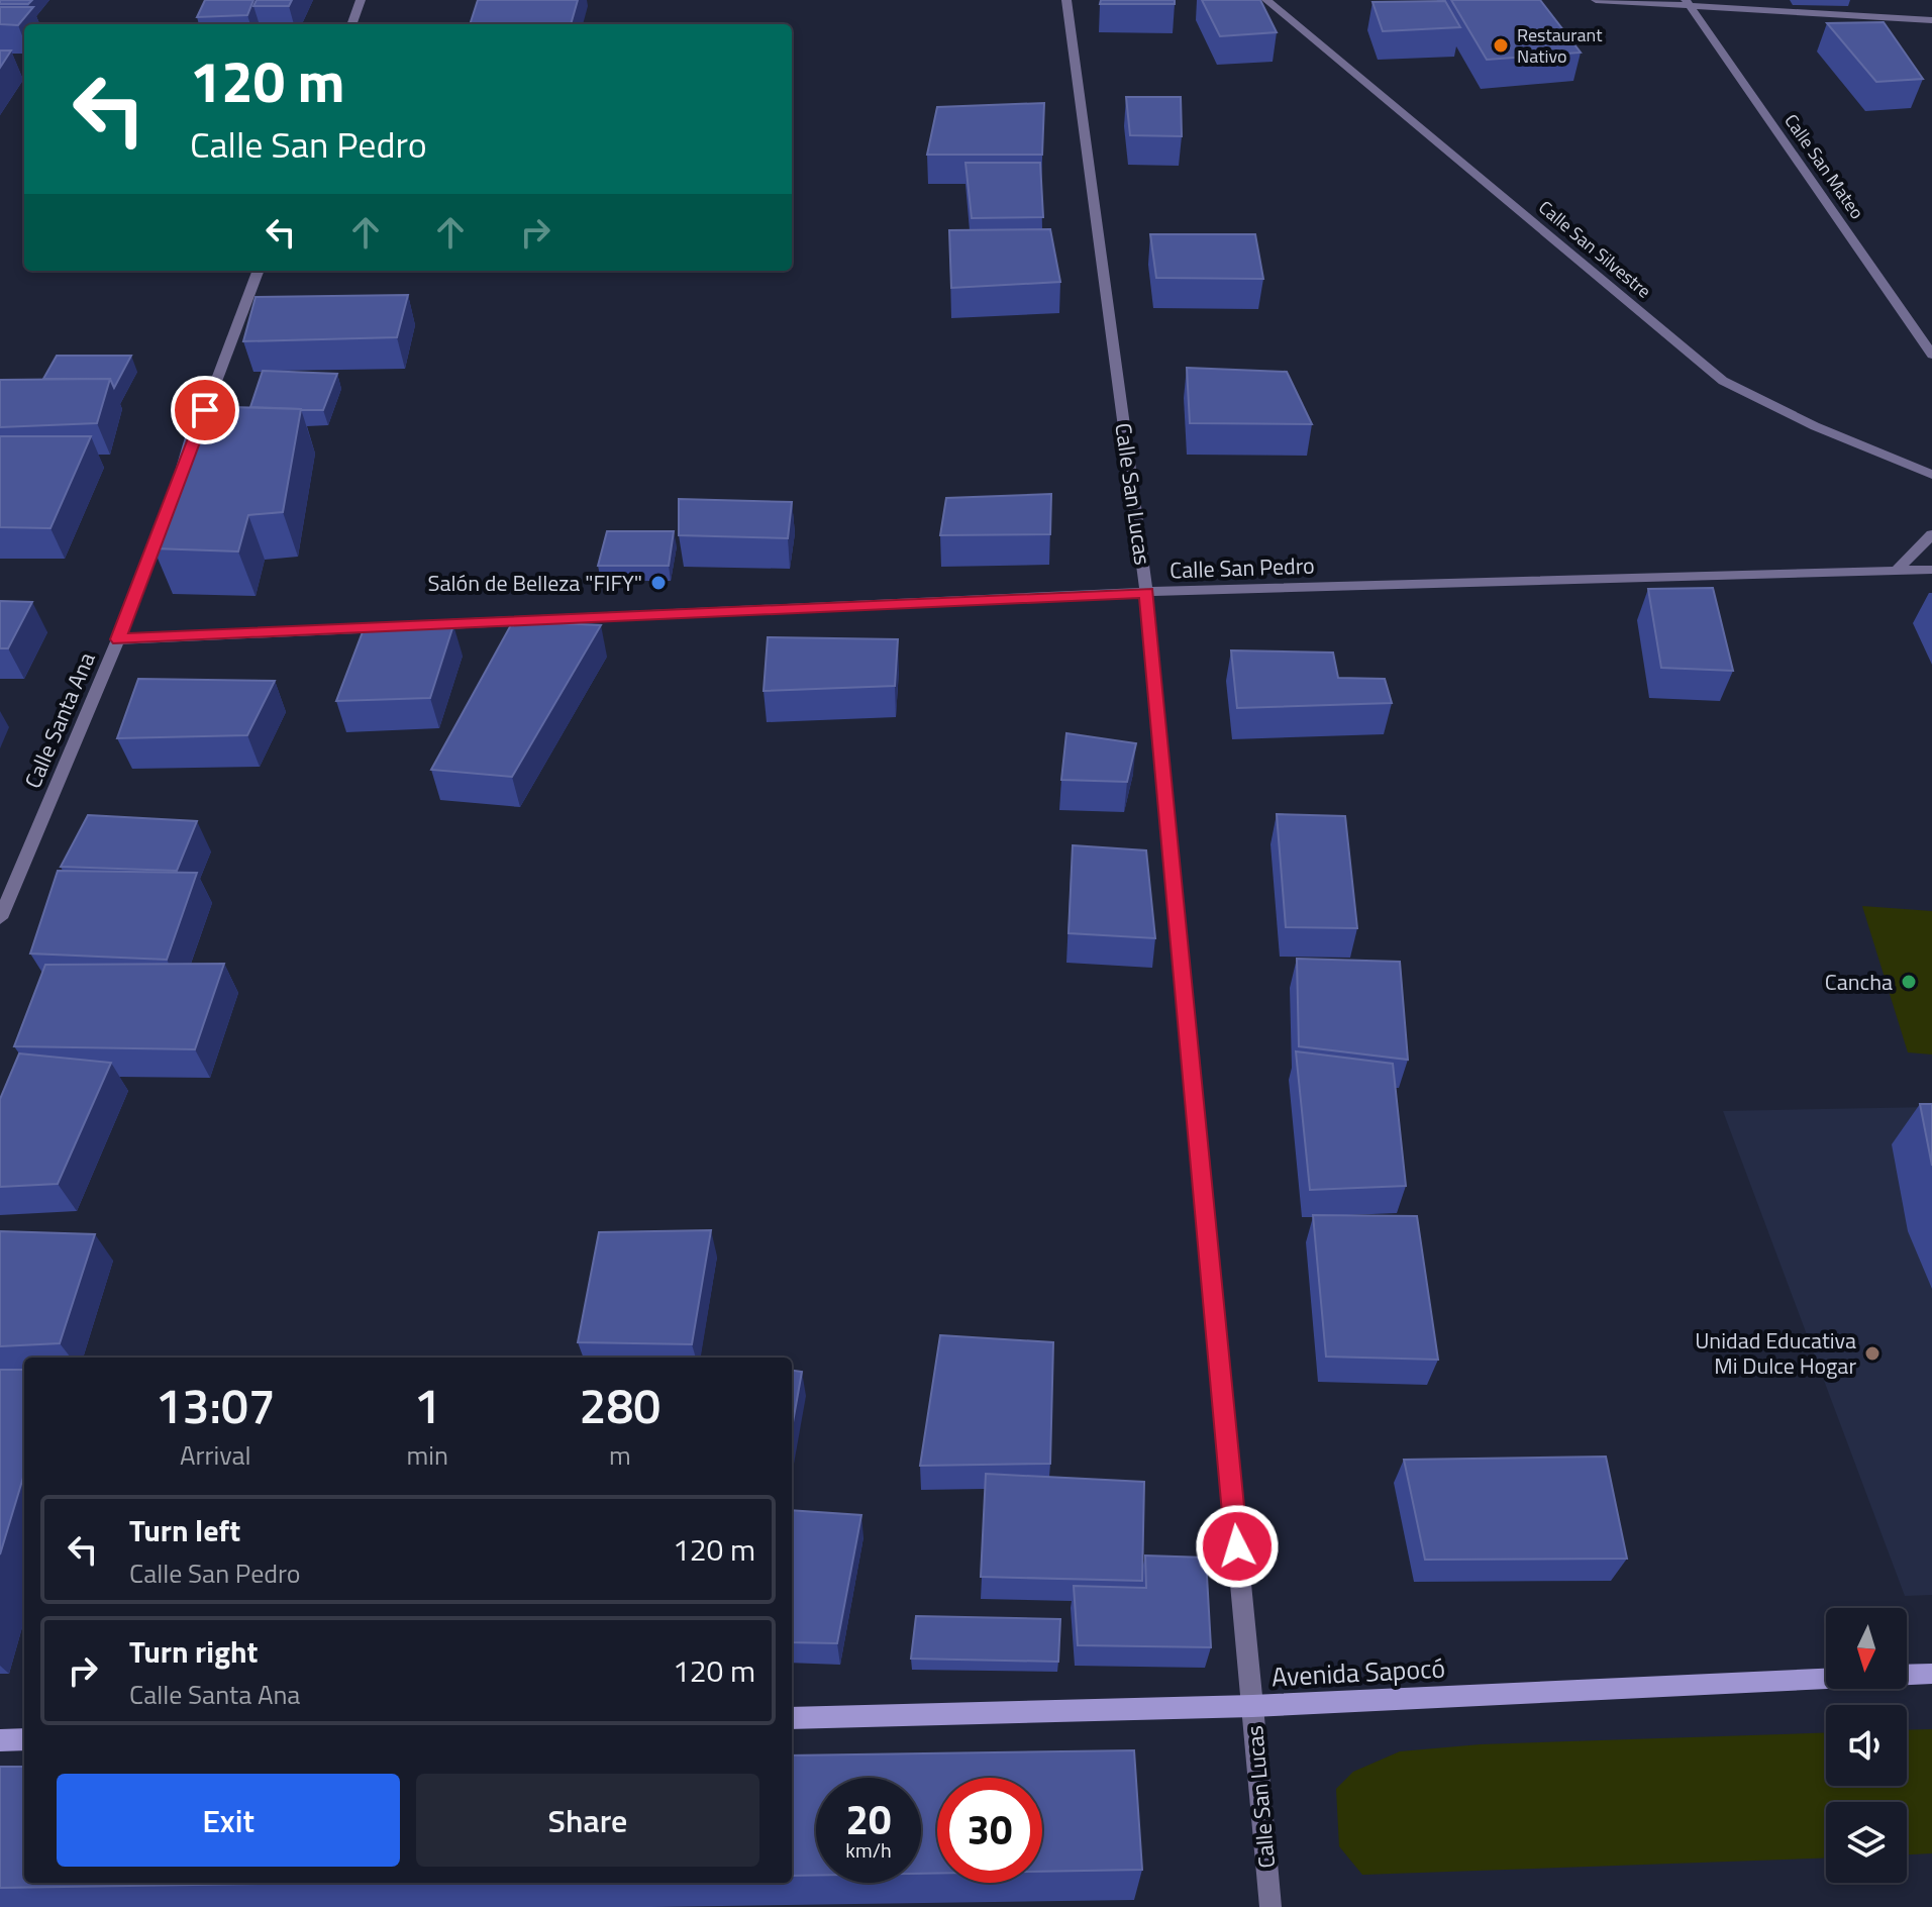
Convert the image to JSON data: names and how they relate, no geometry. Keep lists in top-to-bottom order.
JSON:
{
  "streets": {
    "main road": ["Avenida Sapocó"],
    "street": [
      "Calle San Mateo",
      "Calle San Silvestre",
      "Calle San Lucas",
      "Calle San Pedro",
      "Calle Santa Ana"
    ]
  },
  "crossings": [
    ["Calle San Lucas", "Calle San Pedro"],
    ["Calle San Lucas", "Avenida Sapocó"],
    ["Calle San Pedro", "Calle Santa Ana"]
  ],
  "places": [
    "Restaurant Nativo",
    "Salón de Belleza \"FIFY\"",
    "Cancha",
    "Unidad Educativa Mi Dulce Hogar"
  ],
  "north": "bottom",
  "page": {
    "turn": ["120 m", "Calle San Pedro"],
    "eta": [
      "13:07",
      "Arrival",
      "1",
      "min",
      "280",
      "m"
    ],
    "list": [
      {
        "name": "Turn left",
        "note": "Calle San Pedro",
        "value": "120 m"
      },
      {
        "name": "Turn right",
        "note": "Calle Santa Ana",
        "value": "120 m"
      }
    ],
    "buttons": ["Exit", "Share"],
    "speed": "20 km/h",
    "limit": "30"
  }
}
